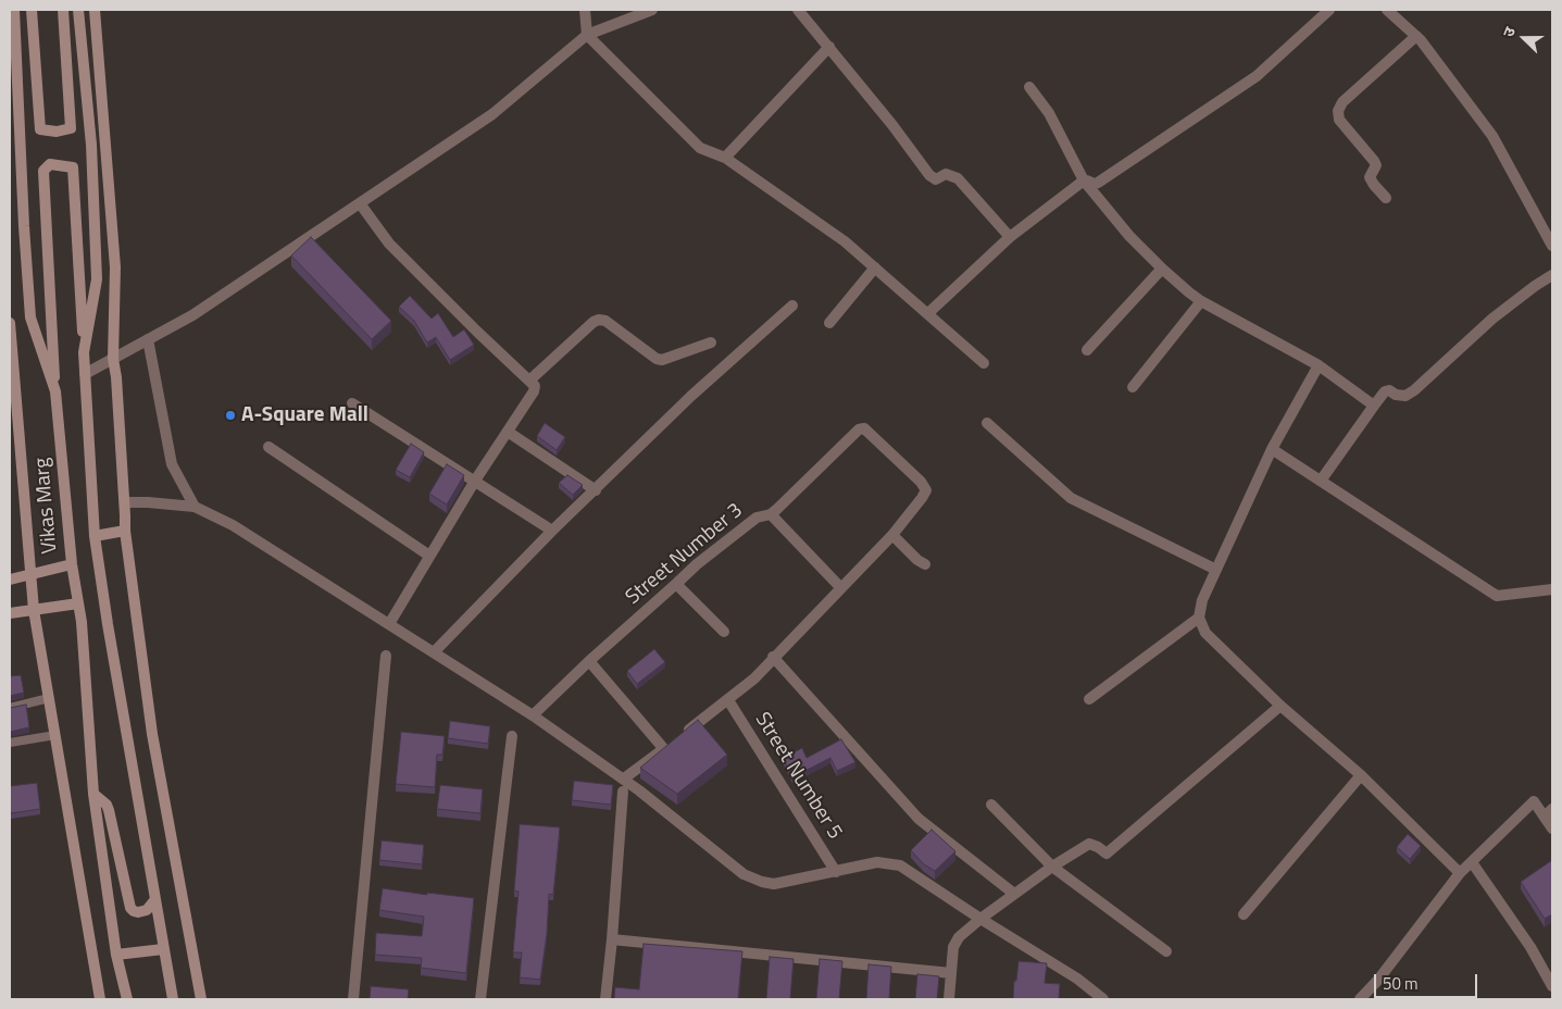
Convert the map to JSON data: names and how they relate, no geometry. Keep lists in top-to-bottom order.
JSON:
{
  "streets": {
    "main road": ["Vikas Marg"],
    "street": ["Street Number 3", "Street Number 5"]
  },
  "places": ["A-Square Mall"],
  "scale_bar": "50 m",
  "north": "left"
}
